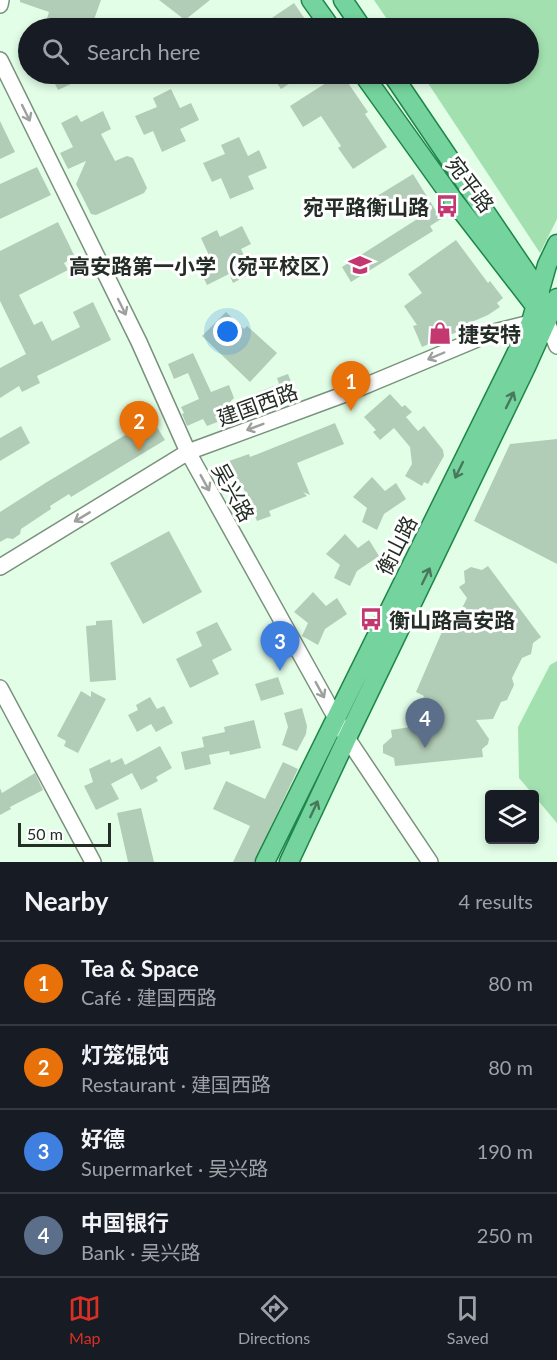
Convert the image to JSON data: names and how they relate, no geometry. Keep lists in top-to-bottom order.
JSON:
{
  "streets": {
    "main road": ["宛平路", "衡山路"],
    "street": ["建国西路", "吴兴路"]
  },
  "crossings": [
    ["宛平路", "建国西路"],
    ["宛平路", "衡山路"],
    ["建国西路", "吴兴路"],
    ["建国西路", "衡山路"],
    ["吴兴路", "衡山路"]
  ],
  "one_way": ["建国西路", "吴兴路"],
  "places": {
    "bus stop": ["宛平路衡山路", "衡山路高安路"],
    "school or university": ["高安路第一小学（宛平校区）"],
    "shop": ["捷安特"]
  },
  "scale_bar": "50 m",
  "page": {
    "search": "Search here",
    "pins": [
      "1",
      "2",
      "3",
      "4"
    ],
    "scale": "50 m",
    "heading": ["Nearby", "4 results"],
    "list": [
      {
        "mark": "1",
        "name": "Tea & Space",
        "note": "Café · 建国西路",
        "value": "80 m"
      },
      {
        "mark": "2",
        "name": "灯笼馄饨",
        "note": "Restaurant · 建国西路",
        "value": "80 m"
      },
      {
        "mark": "3",
        "name": "好德",
        "note": "Supermarket · 吴兴路",
        "value": "190 m"
      },
      {
        "mark": "4",
        "name": "中国银行",
        "note": "Bank · 吴兴路",
        "value": "250 m"
      }
    ],
    "nav": ["Map", "Directions", "Saved"]
  }
}
